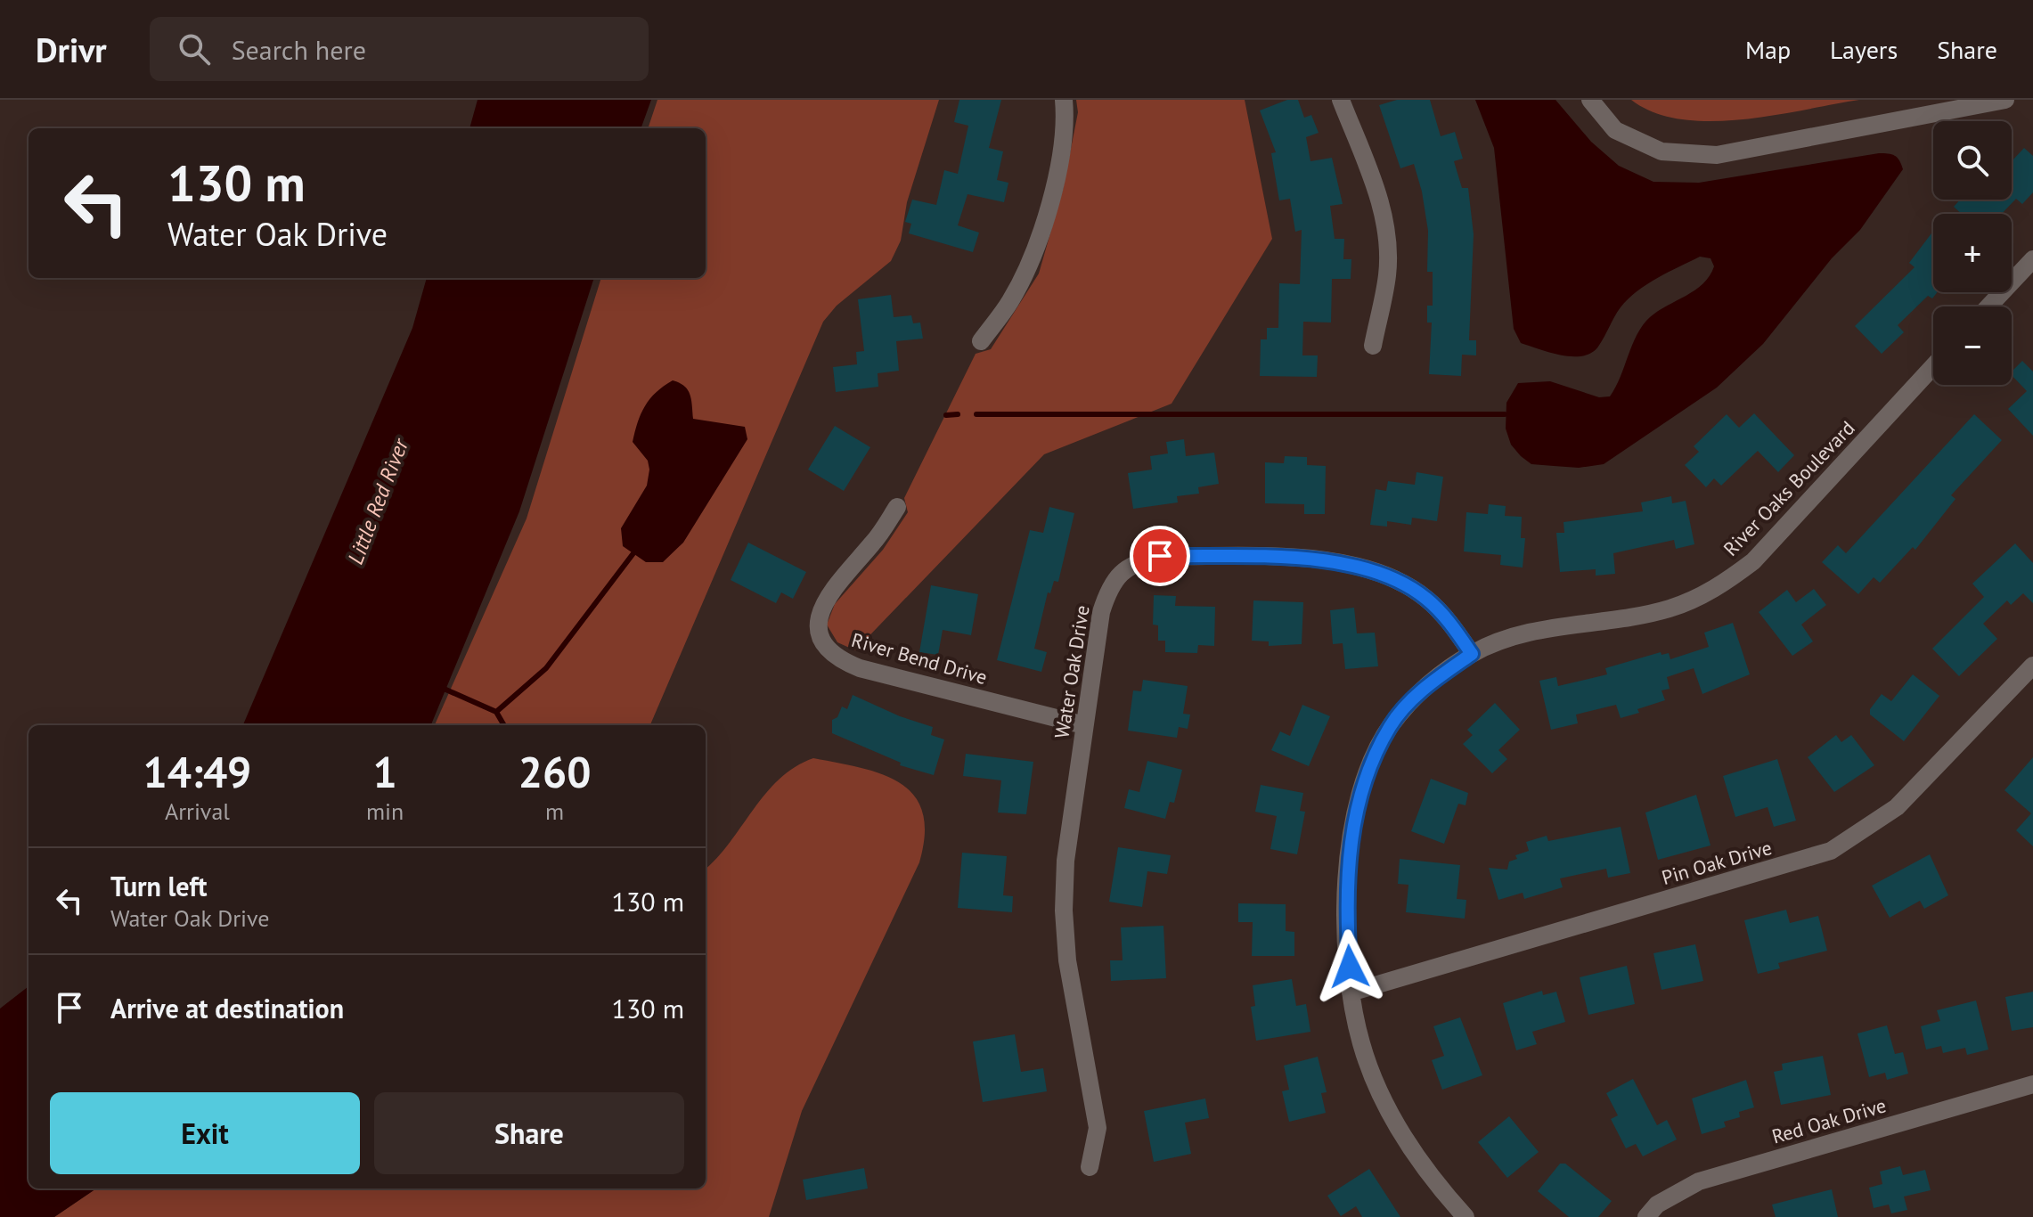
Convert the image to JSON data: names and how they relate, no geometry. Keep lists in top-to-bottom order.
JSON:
{
  "streets": {
    "street": [
      "River Oaks Boulevard",
      "River Bend Drive",
      "Water Oak Drive",
      "Pin Oak Drive",
      "Red Oak Drive"
    ]
  },
  "crossings": [
    ["River Oaks Boulevard", "Water Oak Drive"],
    ["River Oaks Boulevard", "Pin Oak Drive"],
    ["River Bend Drive", "Water Oak Drive"]
  ],
  "water": ["Little Red River"],
  "page": {
    "header": "Drivr",
    "search": "Search here",
    "nav": ["Map", "Layers", "Share"],
    "map_buttons": ["+", "−"],
    "turn": ["130 m", "Water Oak Drive"],
    "eta": [
      "14:49",
      "Arrival",
      "1",
      "min",
      "260",
      "m"
    ],
    "list": [
      {
        "name": "Turn left",
        "note": "Water Oak Drive",
        "value": "130 m"
      },
      {
        "name": "Arrive at destination",
        "value": "130 m"
      }
    ],
    "buttons": ["Exit", "Share"]
  }
}
